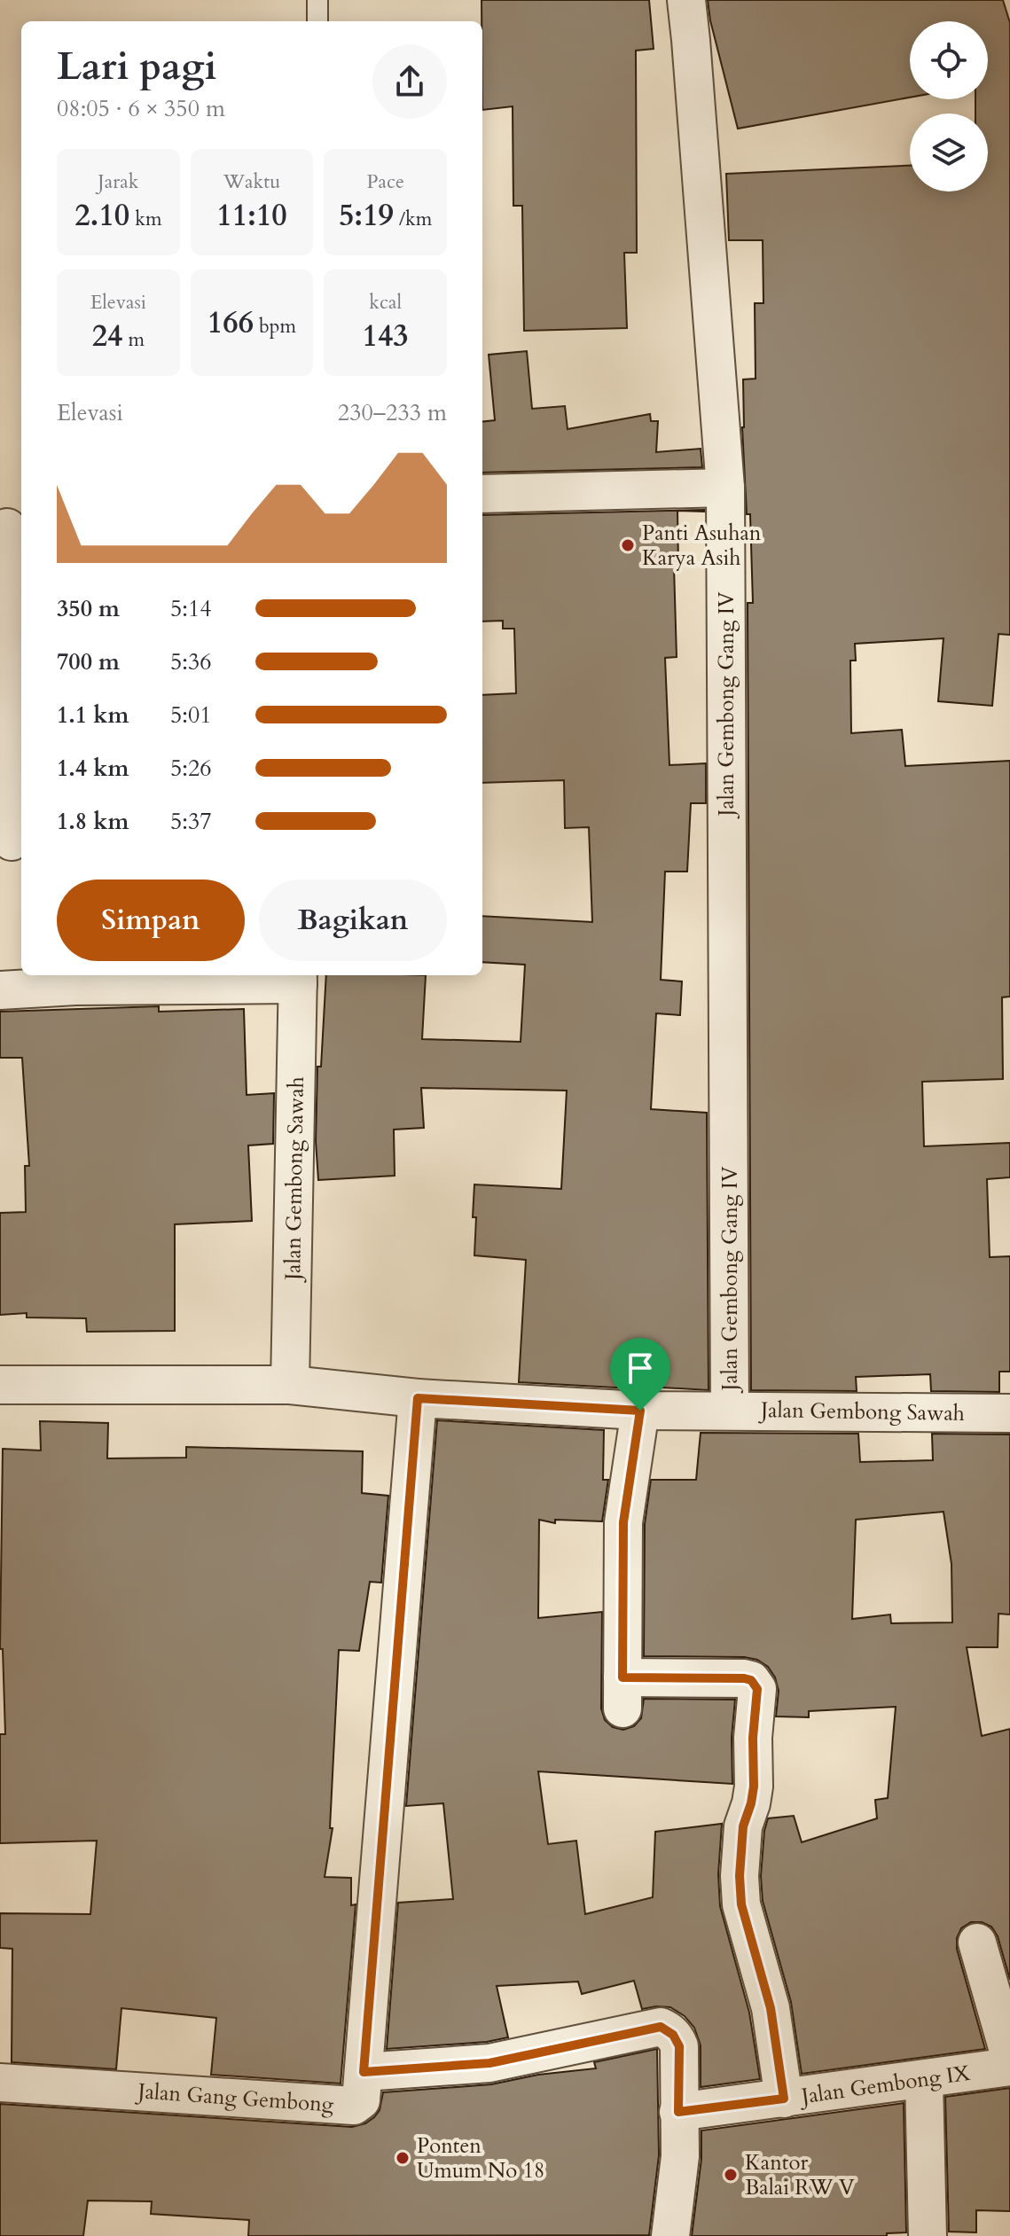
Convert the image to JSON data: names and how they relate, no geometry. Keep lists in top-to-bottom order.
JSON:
{
  "streets": {
    "street": [
      "Jalan Gembong Gang IV",
      "Jalan Gembong Sawah",
      "Jalan Gembong IX",
      "Jalan Gang Gembong"
    ]
  },
  "crossings": [
    ["Jalan Gembong Gang IV", "Jalan Gembong Sawah"],
    ["Jalan Gembong Sawah", "Jalan Gang Gembong"]
  ],
  "places": ["Panti Asuhan Karya Asih", "Ponten Umum No 18", "Kantor Balai RW V"],
  "page": {
    "heading": ["Lari pagi", "08:05 · 6 × 350 m"],
    "stats": [
      ["Jarak", "2.10 km"],
      ["Waktu", "11:10"],
      ["Pace", "5:19 /km"],
      ["Elevasi", "24 m"],
      ["166 bpm"],
      ["kcal", "143"]
    ],
    "chart": ["Elevasi", "230–233 m"],
    "list": [
      {
        "name": "350 m",
        "note": "5:14"
      },
      {
        "name": "700 m",
        "note": "5:36"
      },
      {
        "name": "1.1 km",
        "note": "5:01"
      },
      {
        "name": "1.4 km",
        "note": "5:26"
      },
      {
        "name": "1.8 km",
        "note": "5:37"
      }
    ],
    "buttons": ["Simpan", "Bagikan"]
  }
}
